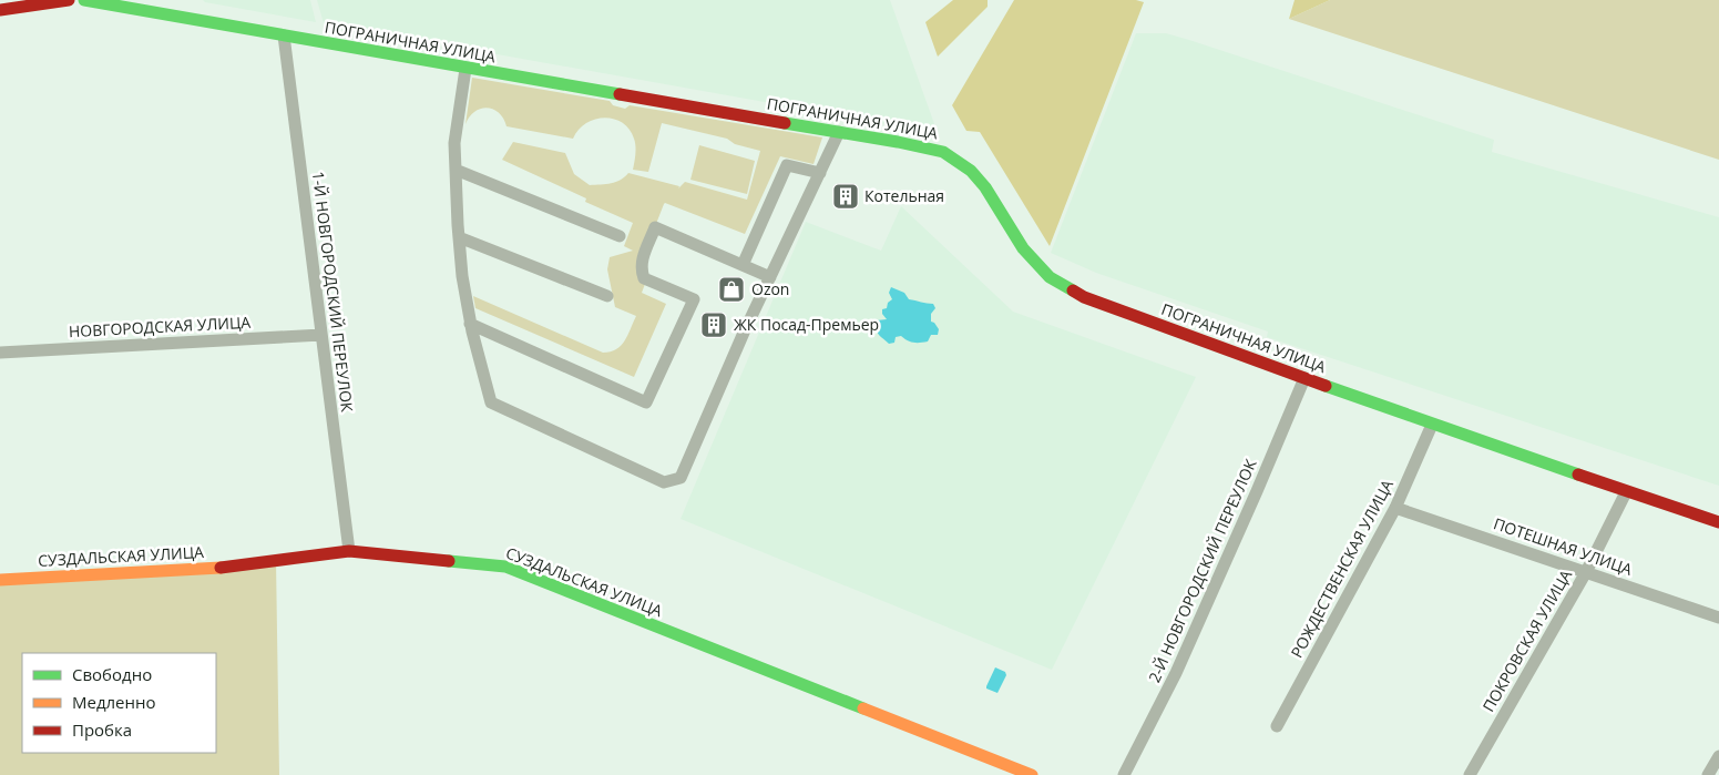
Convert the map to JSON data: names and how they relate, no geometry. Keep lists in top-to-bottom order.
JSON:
{
  "streets": {
    "street": [
      "ПОГРАНИЧНАЯ УЛИЦА",
      "1-Й НОВГОРОДСКИЙ ПЕРЕУЛОК",
      "НОВГОРОДСКАЯ УЛИЦА",
      "ПОТЕШНАЯ УЛИЦА",
      "СУЗДАЛЬСКАЯ УЛИЦА",
      "РОЖДЕСТВЕНСКАЯ УЛИЦА",
      "2-Й НОВГОРОДСКИЙ ПЕРЕУЛОК",
      "ПОКРОВСКАЯ УЛИЦА"
    ]
  },
  "crossings": [
    ["ПОГРАНИЧНАЯ УЛИЦА", "1-Й НОВГОРОДСКИЙ ПЕРЕУЛОК"],
    ["ПОГРАНИЧНАЯ УЛИЦА", "РОЖДЕСТВЕНСКАЯ УЛИЦА"],
    ["ПОГРАНИЧНАЯ УЛИЦА", "2-Й НОВГОРОДСКИЙ ПЕРЕУЛОК"],
    ["ПОГРАНИЧНАЯ УЛИЦА", "ПОКРОВСКАЯ УЛИЦА"],
    ["1-Й НОВГОРОДСКИЙ ПЕРЕУЛОК", "НОВГОРОДСКАЯ УЛИЦА"],
    ["1-Й НОВГОРОДСКИЙ ПЕРЕУЛОК", "СУЗДАЛЬСКАЯ УЛИЦА"],
    ["ПОТЕШНАЯ УЛИЦА", "РОЖДЕСТВЕНСКАЯ УЛИЦА"],
    ["ПОТЕШНАЯ УЛИЦА", "ПОКРОВСКАЯ УЛИЦА"]
  ],
  "places": {
    "building": ["Котельная", "ЖК Посад-Премьер"],
    "shop": ["Ozon"]
  },
  "legend": ["Свободно", "Медленно", "Пробка"]
}
